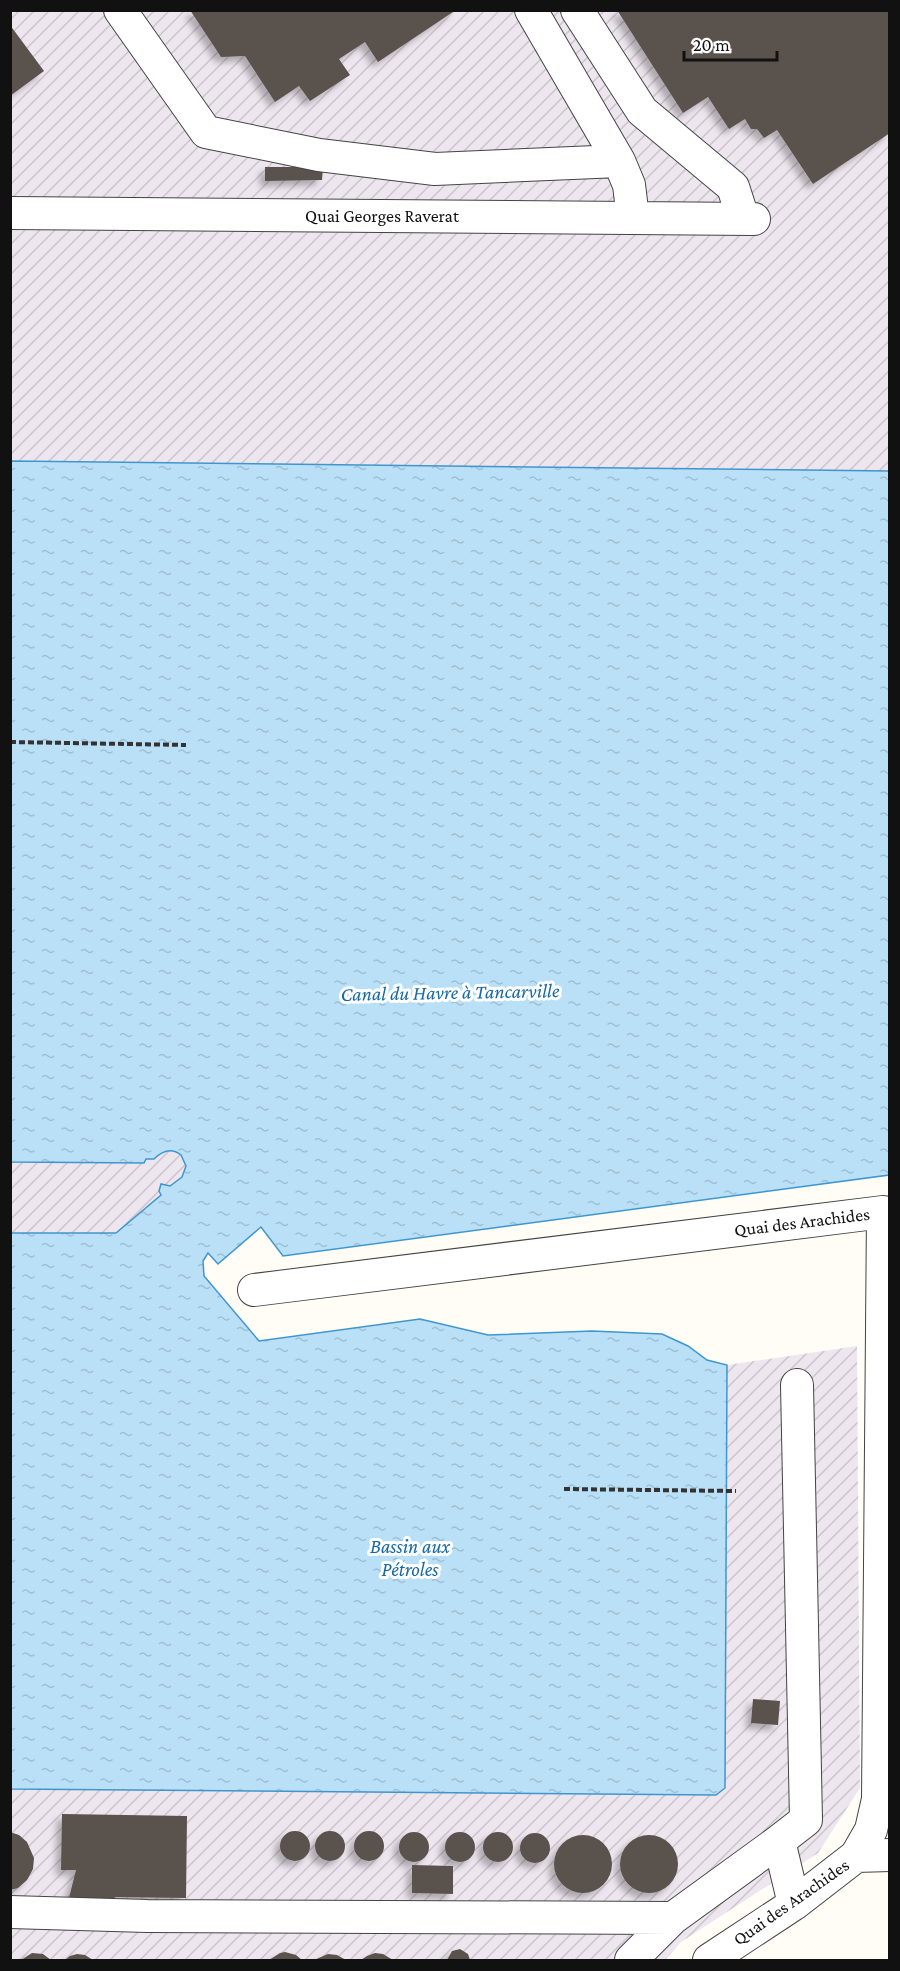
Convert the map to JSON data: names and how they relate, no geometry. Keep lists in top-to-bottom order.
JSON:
{
  "streets": {
    "street": ["Quai Georges Raverat", "Quai des Arachides"]
  },
  "water": ["Canal du Havre à Tancarville", "Bassin aux Pétroles"],
  "scale_bar": "20 m"
}
